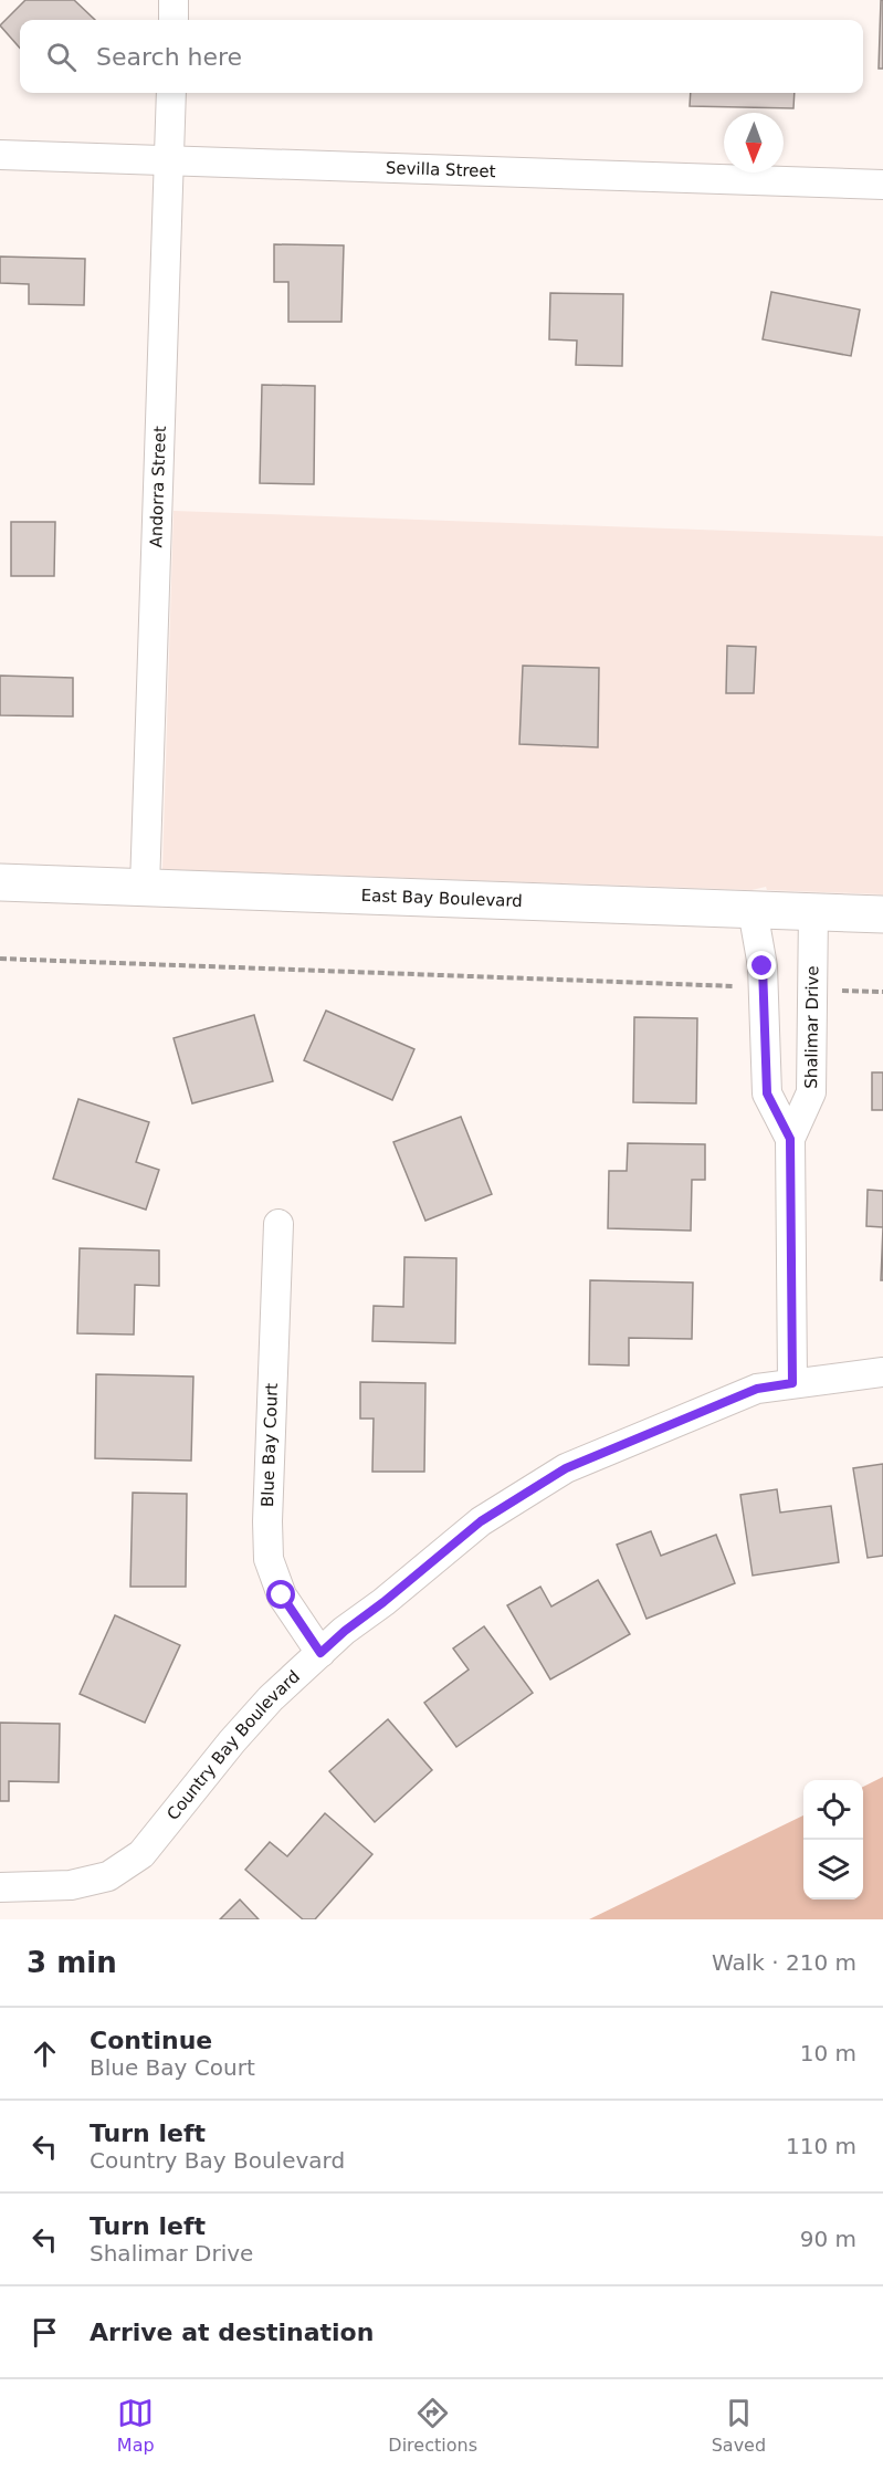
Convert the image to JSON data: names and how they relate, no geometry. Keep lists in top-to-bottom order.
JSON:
{
  "streets": {
    "main road": ["East Bay Boulevard"],
    "street": [
      "Sevilla Street",
      "Andorra Street",
      "Shalimar Drive",
      "Blue Bay Court",
      "Country Bay Boulevard"
    ]
  },
  "crossings": [
    ["Sevilla Street", "Andorra Street"],
    ["Andorra Street", "East Bay Boulevard"],
    ["East Bay Boulevard", "Shalimar Drive"],
    ["Shalimar Drive", "Country Bay Boulevard"],
    ["Blue Bay Court", "Country Bay Boulevard"]
  ],
  "north": "bottom",
  "page": {
    "search": "Search here",
    "heading": ["3 min", "Walk · 210 m"],
    "list": [
      ["Continue", "Blue Bay Court", "10 m"],
      ["Turn left", "Country Bay Boulevard", "110 m"],
      ["Turn left", "Shalimar Drive", "90 m"],
      "Arrive at destination"
    ],
    "nav": ["Map", "Directions", "Saved"]
  }
}
